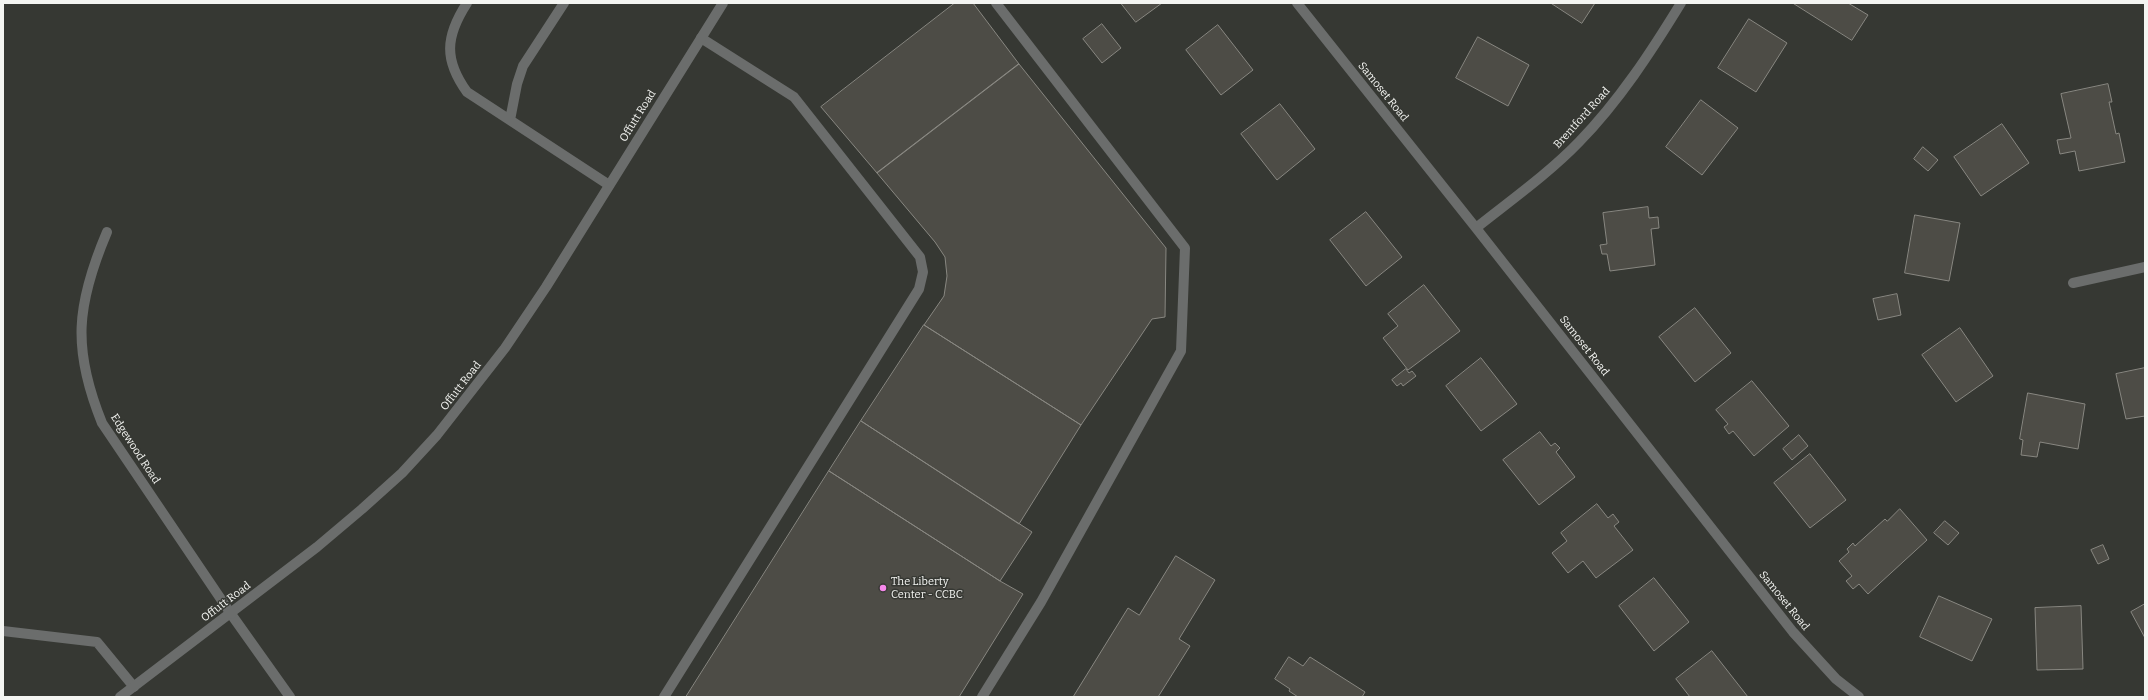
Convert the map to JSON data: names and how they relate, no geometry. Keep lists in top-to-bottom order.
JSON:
{
  "streets": {
    "street": [
      "Samoset Road",
      "Offutt Road",
      "Brentford Road",
      "Edgewood Road"
    ]
  },
  "crossings": [
    ["Samoset Road", "Brentford Road"],
    ["Offutt Road", "Edgewood Road"]
  ],
  "places": ["The Liberty Center - CCBC"]
}
